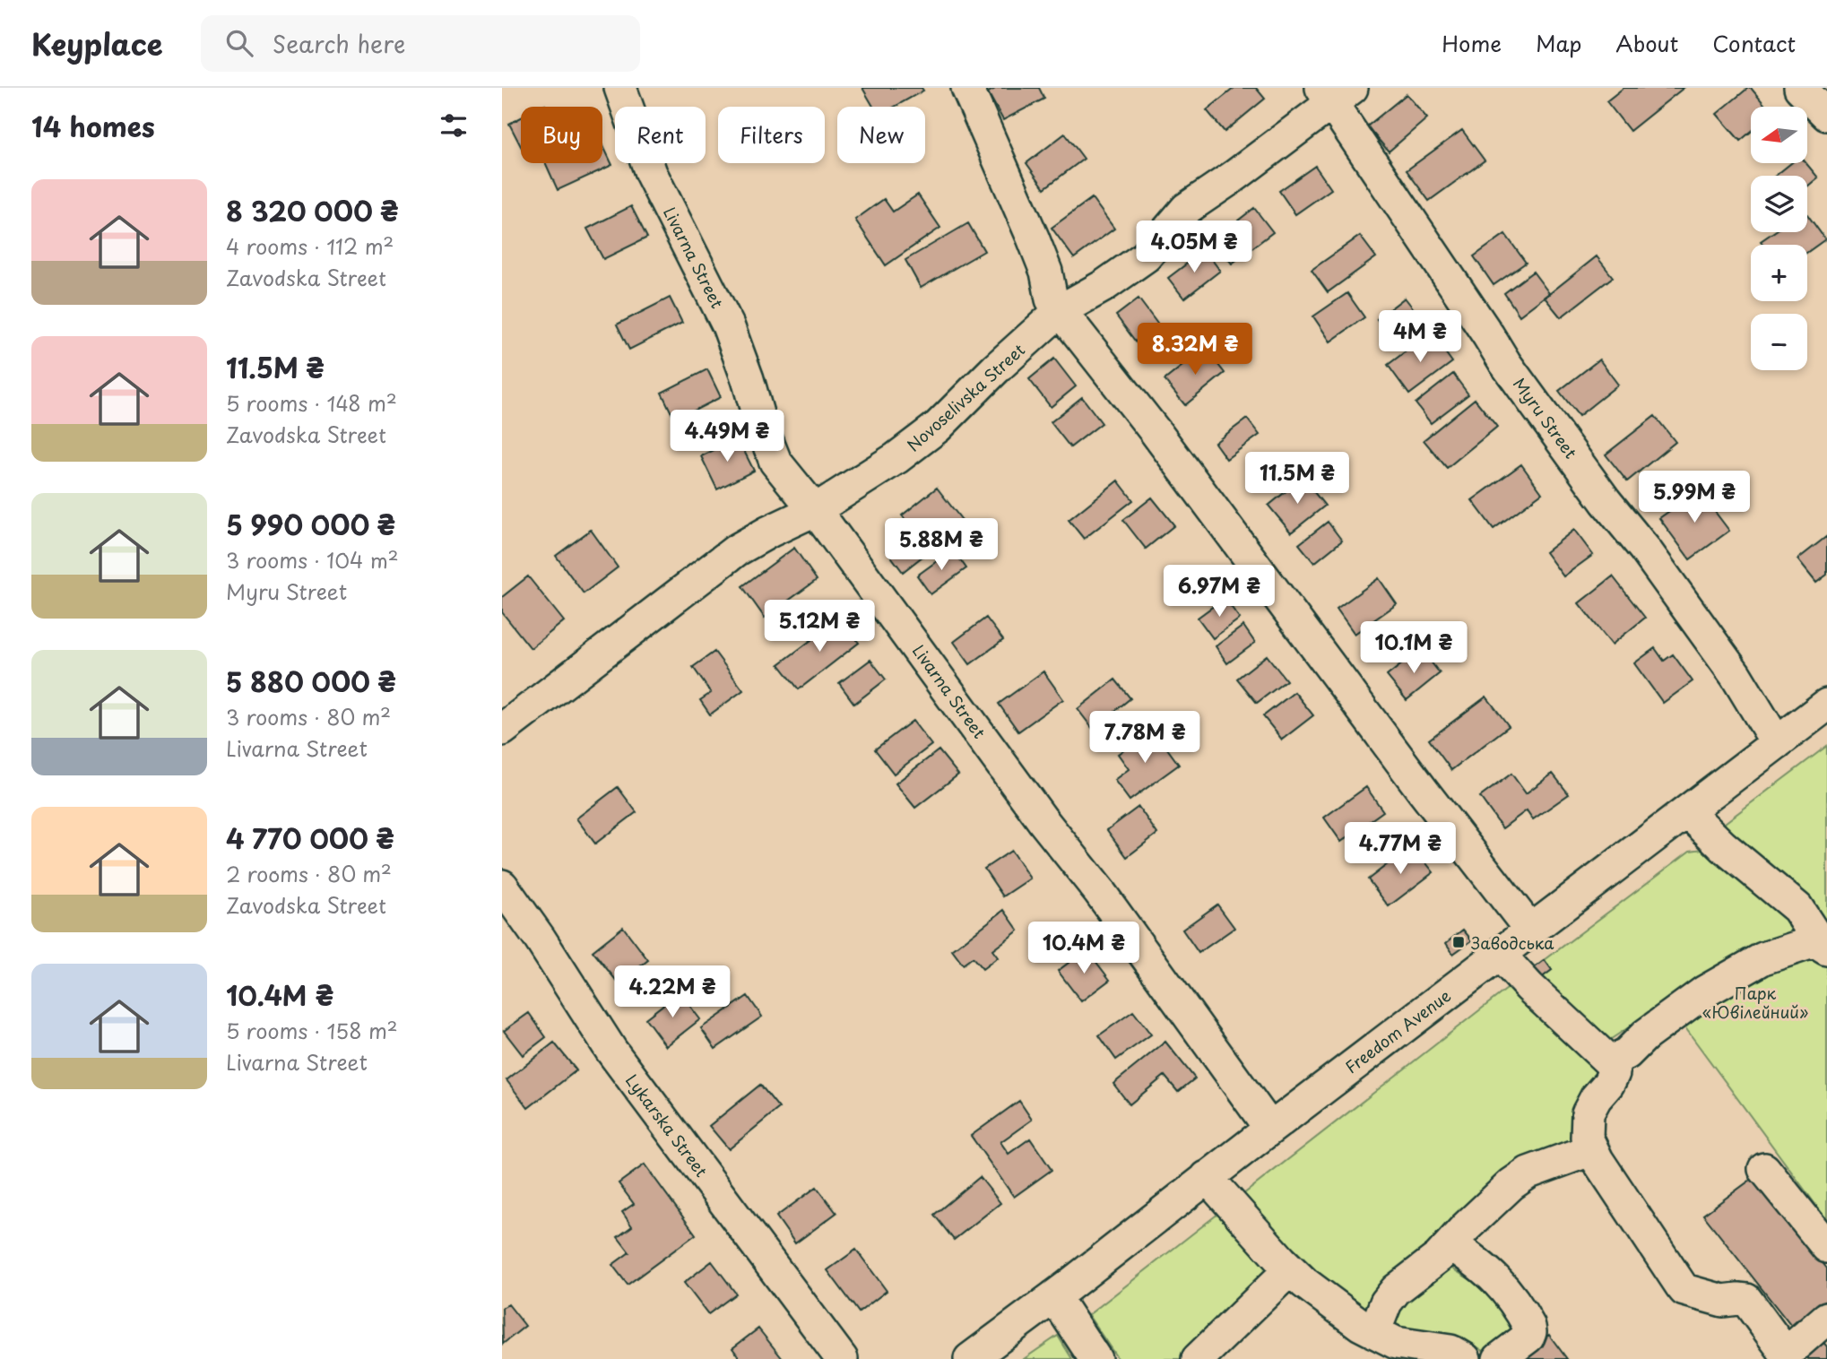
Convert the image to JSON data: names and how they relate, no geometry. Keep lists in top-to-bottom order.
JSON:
{
  "streets": {
    "street": [
      "Livarna Street",
      "Novoselivska Street",
      "Myru Street",
      "Freedom Avenue",
      "Lykarska Street"
    ]
  },
  "crossings": [
    ["Livarna Street", "Novoselivska Street"],
    ["Livarna Street", "Freedom Avenue"],
    ["Novoselivska Street", "Myru Street"],
    ["Myru Street", "Freedom Avenue"]
  ],
  "parks": ["Парк «Ювілейний»"],
  "places": {
    "transit": ["Заводська"]
  },
  "north": "left",
  "page": {
    "header": "Keyplace",
    "search": "Search here",
    "nav": [
      "Home",
      "Map",
      "About",
      "Contact"
    ],
    "heading": "14 homes",
    "map_buttons": ["+", "−"],
    "chip": [
      "Buy",
      "Rent",
      "Filters",
      "New"
    ],
    "list": [
      {
        "name": "8 320 000 ₴",
        "note": "4 rooms · 112 m² · Zavodska Street"
      },
      {
        "name": "11.5M ₴",
        "note": "5 rooms · 148 m² · Zavodska Street"
      },
      {
        "name": "5 990 000 ₴",
        "note": "3 rooms · 104 m² · Myru Street"
      },
      {
        "name": "5 880 000 ₴",
        "note": "3 rooms · 80 m² · Livarna Street"
      },
      {
        "name": "4 770 000 ₴",
        "note": "2 rooms · 80 m² · Zavodska Street"
      },
      {
        "name": "10.4M ₴",
        "note": "5 rooms · 158 m² · Livarna Street"
      }
    ],
    "price": [
      "4.05M ₴",
      "4M ₴",
      "8.32M ₴",
      "4.49M ₴",
      "11.5M ₴",
      "5.99M ₴",
      "5.88M ₴",
      "6.97M ₴",
      "5.12M ₴",
      "10.1M ₴",
      "7.78M ₴",
      "4.77M ₴",
      "10.4M ₴",
      "4.22M ₴"
    ]
  }
}
